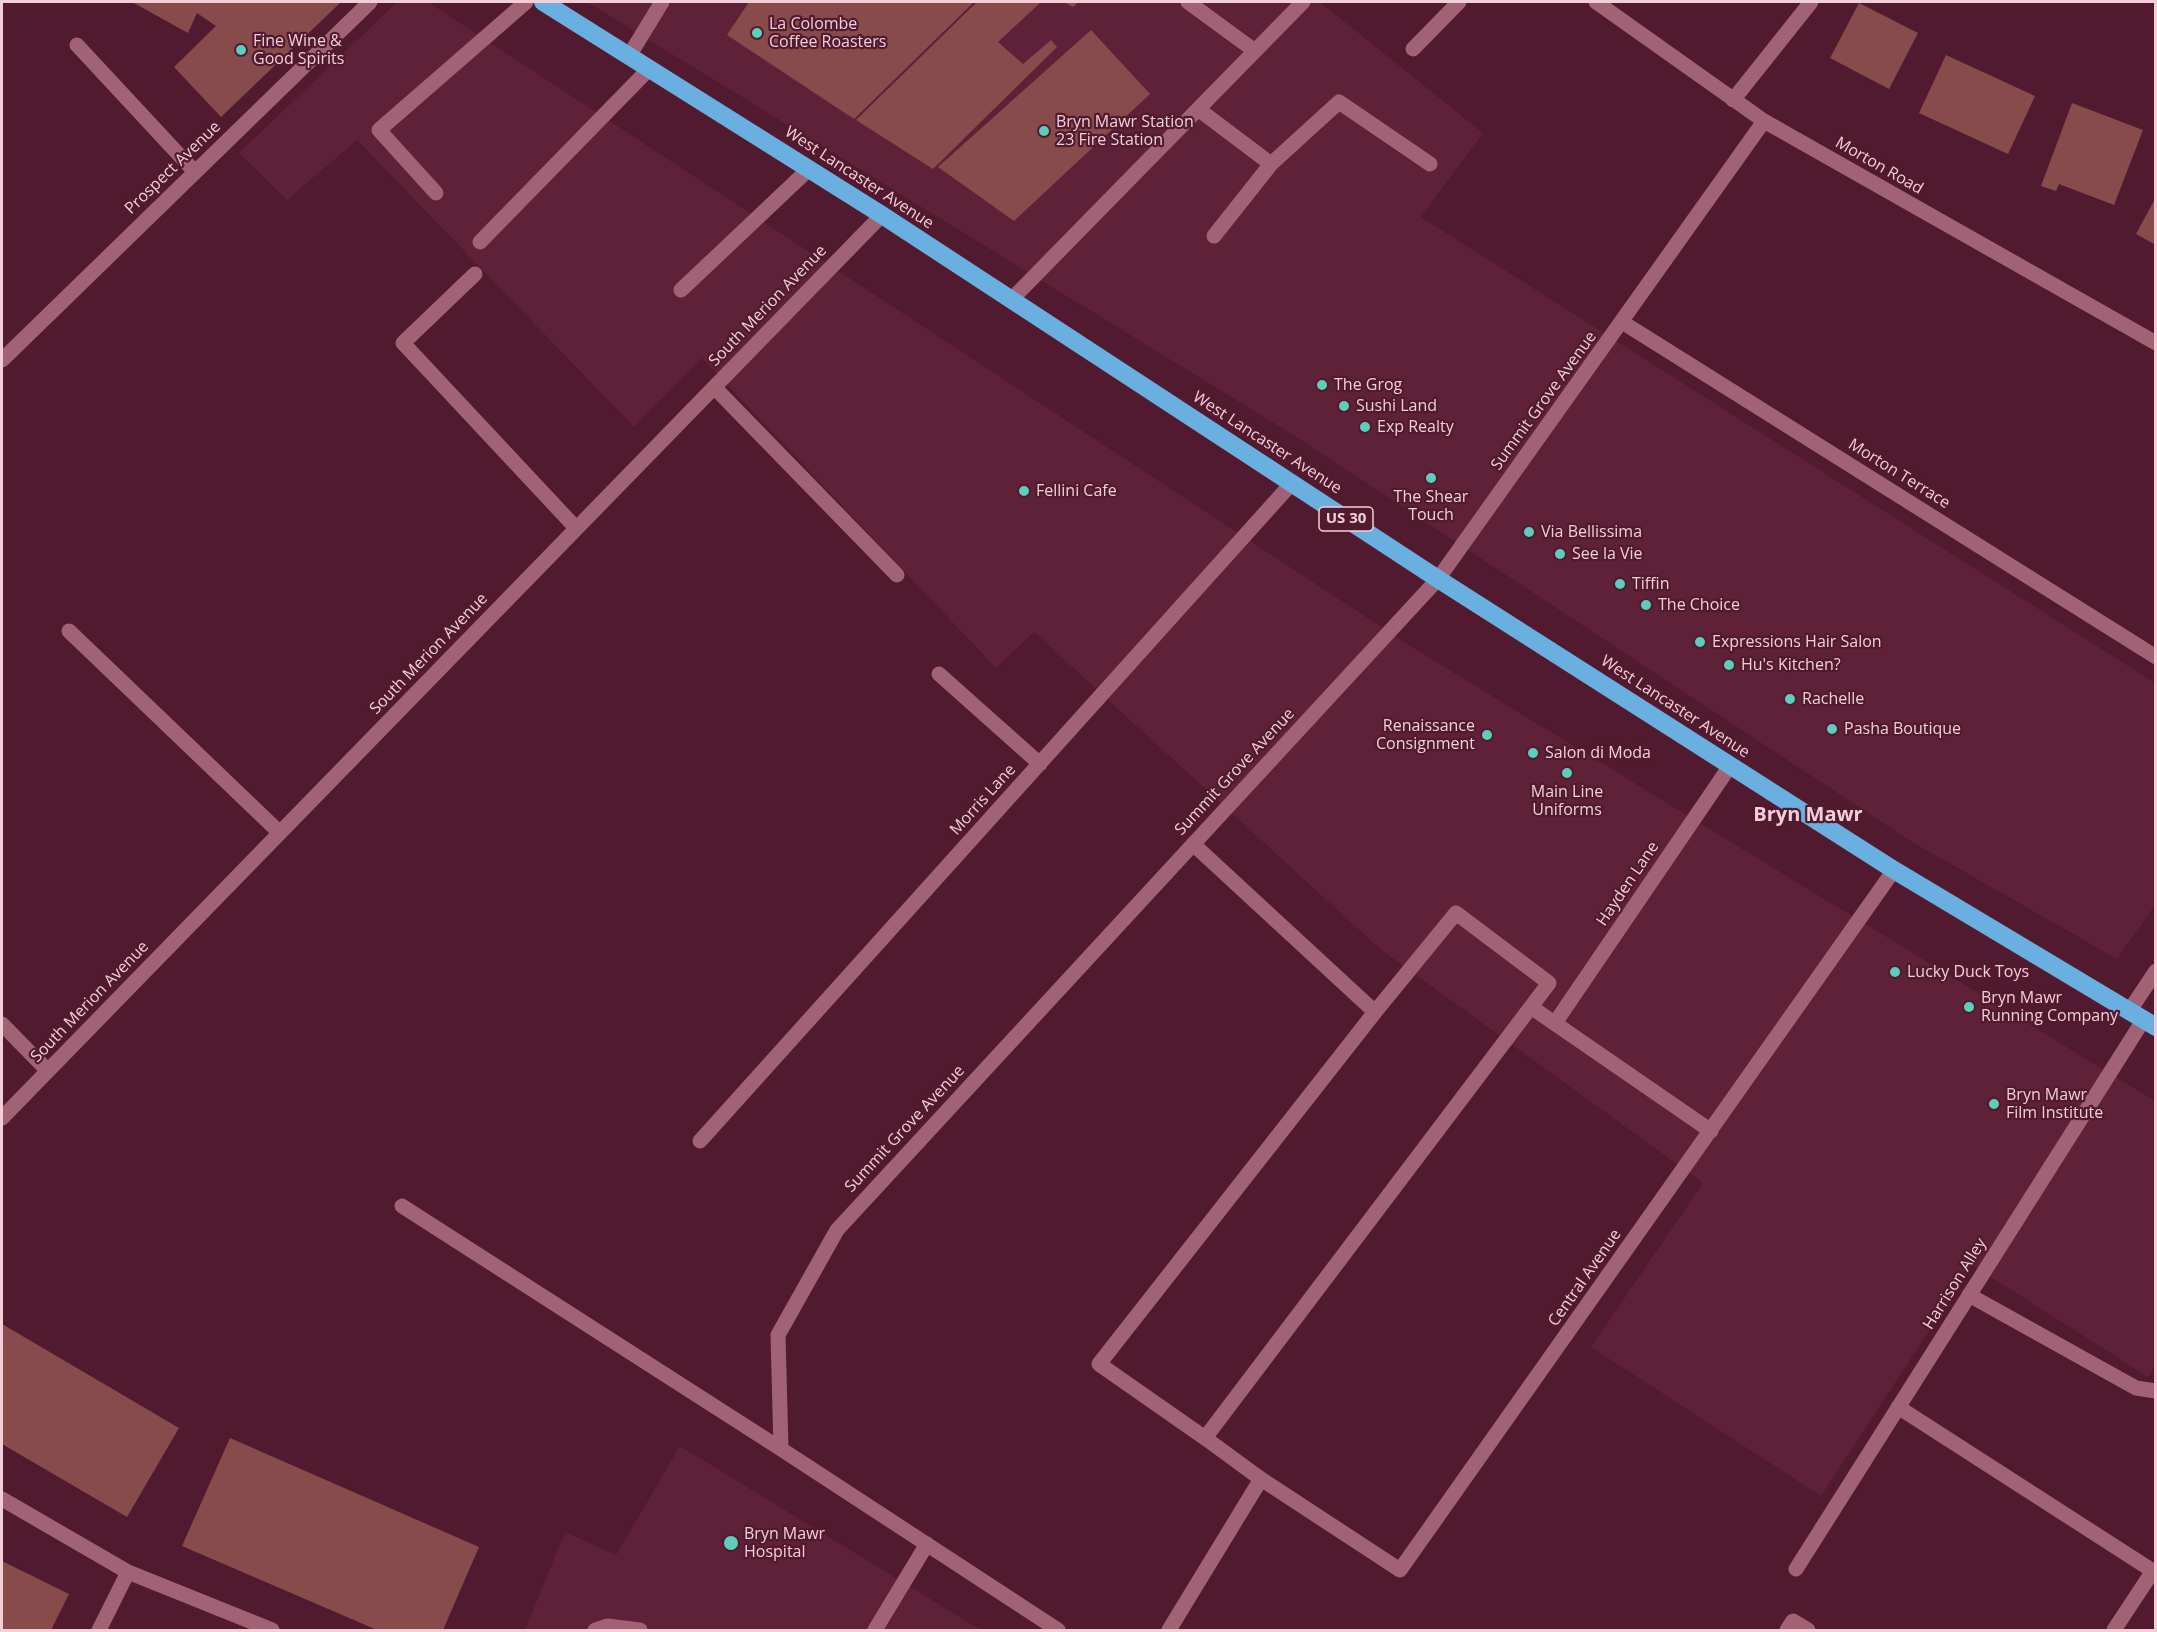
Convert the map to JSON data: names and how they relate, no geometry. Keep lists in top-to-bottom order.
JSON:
{
  "streets": {
    "highway": ["West Lancaster Avenue", "US 30"],
    "street": [
      "Morton Road",
      "Prospect Avenue",
      "South Merion Avenue",
      "Summit Grove Avenue",
      "Morton Terrace",
      "Morris Lane",
      "Hayden Lane",
      "Central Avenue",
      "Harrison Alley"
    ]
  },
  "crossings": [
    ["Morton Road", "Summit Grove Avenue"],
    ["West Lancaster Avenue", "South Merion Avenue"],
    ["West Lancaster Avenue", "Summit Grove Avenue"],
    ["West Lancaster Avenue", "Morris Lane"],
    ["West Lancaster Avenue", "Hayden Lane"],
    ["West Lancaster Avenue", "Central Avenue"],
    ["West Lancaster Avenue", "Harrison Alley"],
    ["Summit Grove Avenue", "Morton Terrace"]
  ],
  "districts": ["Bryn Mawr"],
  "places": [
    "La Colombe Coffee Roasters",
    "Fine Wine & Good Spirits",
    "Bryn Mawr Station 23 Fire Station",
    "The Grog",
    "Sushi Land",
    "Exp Realty",
    "The Shear Touch",
    "Fellini Cafe",
    "Via Bellissima",
    "See la Vie",
    "Tiffin",
    "The Choice",
    "Expressions Hair Salon",
    "Hu's Kitchen?",
    "Rachelle",
    "Pasha Boutique",
    "Renaissance Consignment",
    "Salon di Moda",
    "Main Line Uniforms",
    "Lucky Duck Toys",
    "Bryn Mawr Running Company",
    "Bryn Mawr Film Institute",
    "Bryn Mawr Hospital"
  ]
}
